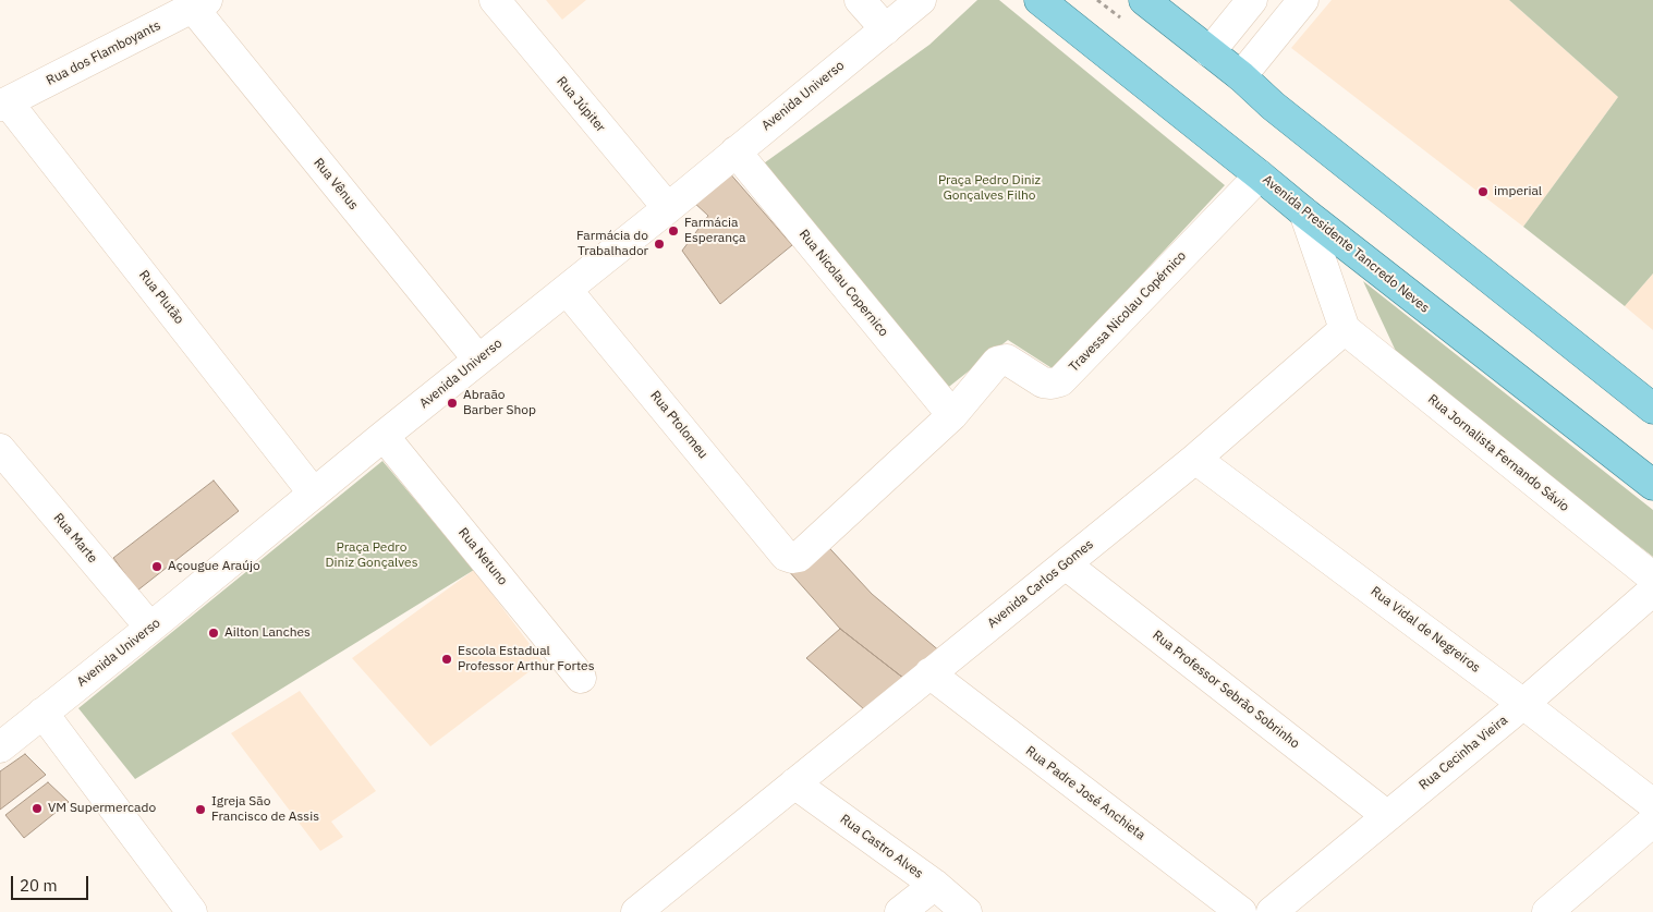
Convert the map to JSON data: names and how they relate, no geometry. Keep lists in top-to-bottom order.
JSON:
{
  "streets": {
    "main road": ["Avenida Presidente Tancredo Neves"],
    "street": [
      "Rua dos Flamboyants",
      "Avenida Universo",
      "Rua Júpiter",
      "Rua Vênus",
      "Rua Nicolau Copernico",
      "Rua Plutão",
      "Travessa Nicolau Copérnico",
      "Rua Ptolomeu",
      "Rua Jornalista Fernando Sávio",
      "Rua Marte",
      "Rua Netuno",
      "Avenida Carlos Gomes",
      "Rua Vidal de Negreiros",
      "Rua Professor Sebrão Sobrinho",
      "Rua Cecinha Vieira",
      "Rua Padre José Anchieta",
      "Rua Castro Alves"
    ]
  },
  "crossings": [
    ["Rua dos Flamboyants", "Rua Vênus"],
    ["Rua dos Flamboyants", "Rua Plutão"],
    ["Avenida Universo", "Rua Júpiter"],
    ["Avenida Universo", "Rua Vênus"],
    ["Avenida Universo", "Rua Nicolau Copernico"],
    ["Avenida Universo", "Rua Plutão"],
    ["Avenida Universo", "Rua Ptolomeu"],
    ["Avenida Universo", "Rua Marte"],
    ["Avenida Universo", "Rua Netuno"],
    ["Avenida Presidente Tancredo Neves", "Travessa Nicolau Copérnico"],
    ["Rua Nicolau Copernico", "Travessa Nicolau Copérnico"],
    ["Travessa Nicolau Copérnico", "Rua Ptolomeu"],
    ["Rua Jornalista Fernando Sávio", "Avenida Carlos Gomes"],
    ["Avenida Carlos Gomes", "Rua Vidal de Negreiros"],
    ["Avenida Carlos Gomes", "Rua Professor Sebrão Sobrinho"],
    ["Avenida Carlos Gomes", "Rua Padre José Anchieta"],
    ["Avenida Carlos Gomes", "Rua Castro Alves"],
    ["Rua Vidal de Negreiros", "Rua Cecinha Vieira"],
    ["Rua Professor Sebrão Sobrinho", "Rua Cecinha Vieira"]
  ],
  "parks": ["Praça Pedro Diniz Gonçalves Filho", "Praça Pedro Diniz Gonçalves"],
  "places": [
    "imperial",
    "Farmácia Esperança",
    "Farmácia do Trabalhador",
    "Abraão Barber Shop",
    "Açougue Araújo",
    "Ailton Lanches",
    "Escola Estadual Professor Arthur Fortes",
    "VM Supermercado",
    "Igreja São Francisco de Assis"
  ],
  "scale_bar": "20 m"
}
